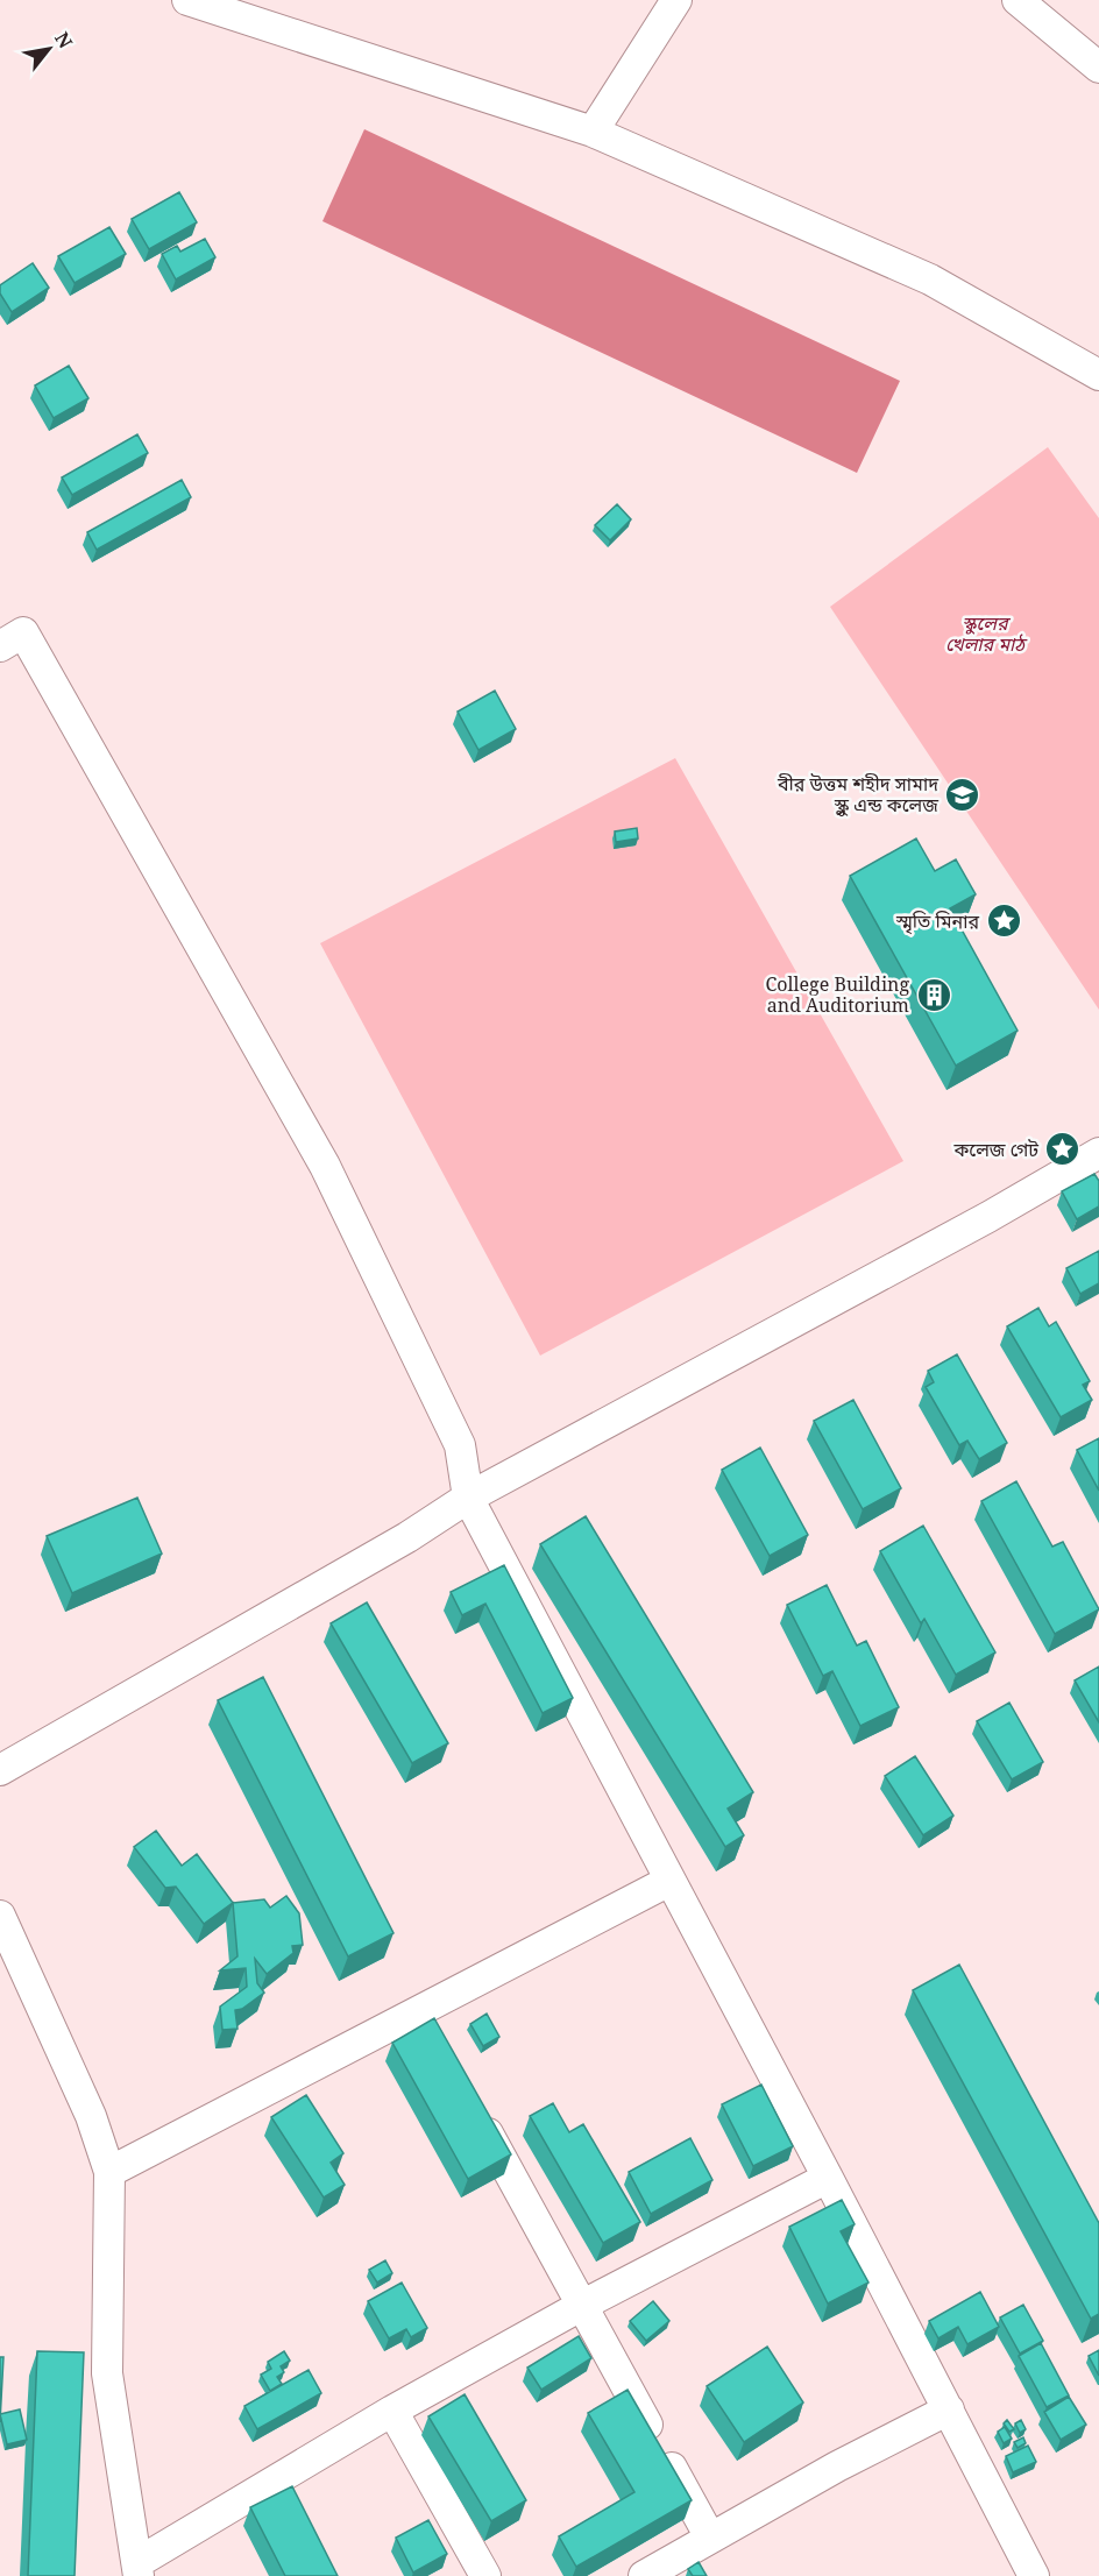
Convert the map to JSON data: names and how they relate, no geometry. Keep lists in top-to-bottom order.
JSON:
{
  "parks": ["স্কুলের খেলার মাঠ"],
  "places": {
    "school or university": ["বীর উত্তম শহীদ সামাদ স্কুল এন্ড কলেজ"],
    "place": ["স্মৃতি মিনার", "কলেজ গেট"],
    "building": ["College Building and Auditorium"]
  },
  "north": "top right"
}
